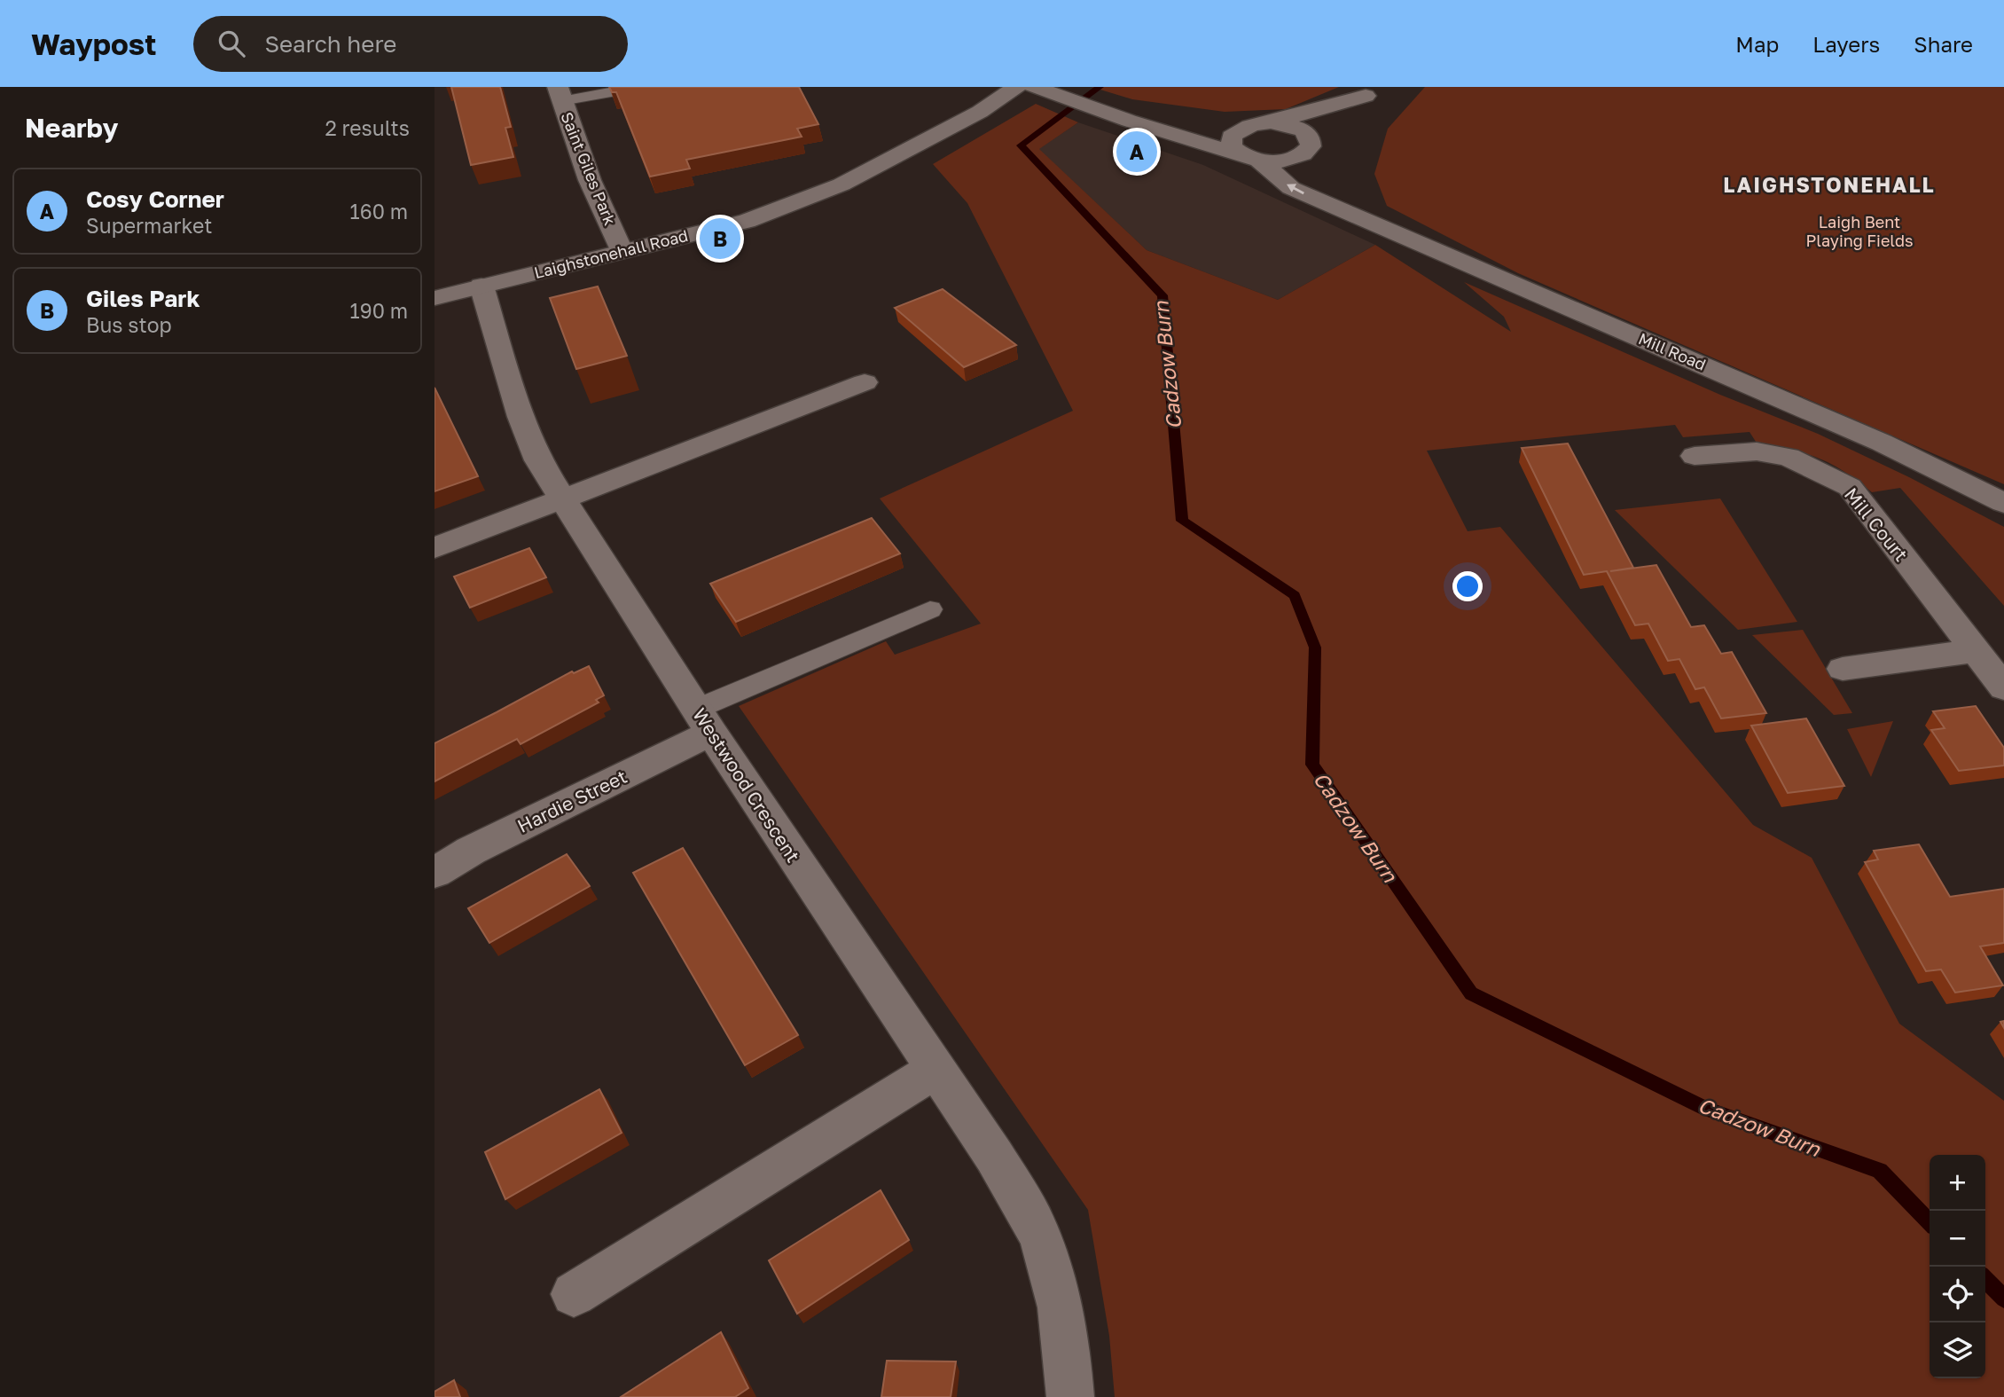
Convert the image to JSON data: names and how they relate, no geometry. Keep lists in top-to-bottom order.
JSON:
{
  "streets": {
    "street": [
      "Saint Giles Park",
      "Laighstonehall Road",
      "Mill Road",
      "Mill Court",
      "Westwood Crescent",
      "Hardie Street"
    ]
  },
  "crossings": [
    ["Saint Giles Park", "Laighstonehall Road"],
    ["Laighstonehall Road", "Westwood Crescent"],
    ["Westwood Crescent", "Hardie Street"]
  ],
  "districts": ["LAIGHSTONEHALL"],
  "water": ["Cadzow Burn"],
  "parks": ["Laigh Bent Playing Fields"],
  "page": {
    "header": "Waypost",
    "search": "Search here",
    "nav": ["Map", "Layers", "Share"],
    "heading": ["Nearby", "2 results"],
    "pins": ["A", "B"],
    "list": [
      {
        "mark": "A",
        "name": "Cosy Corner",
        "note": "Supermarket",
        "value": "160 m"
      },
      {
        "mark": "B",
        "name": "Giles Park",
        "note": "Bus stop",
        "value": "190 m"
      }
    ],
    "map_buttons": ["+", "−"]
  }
}
